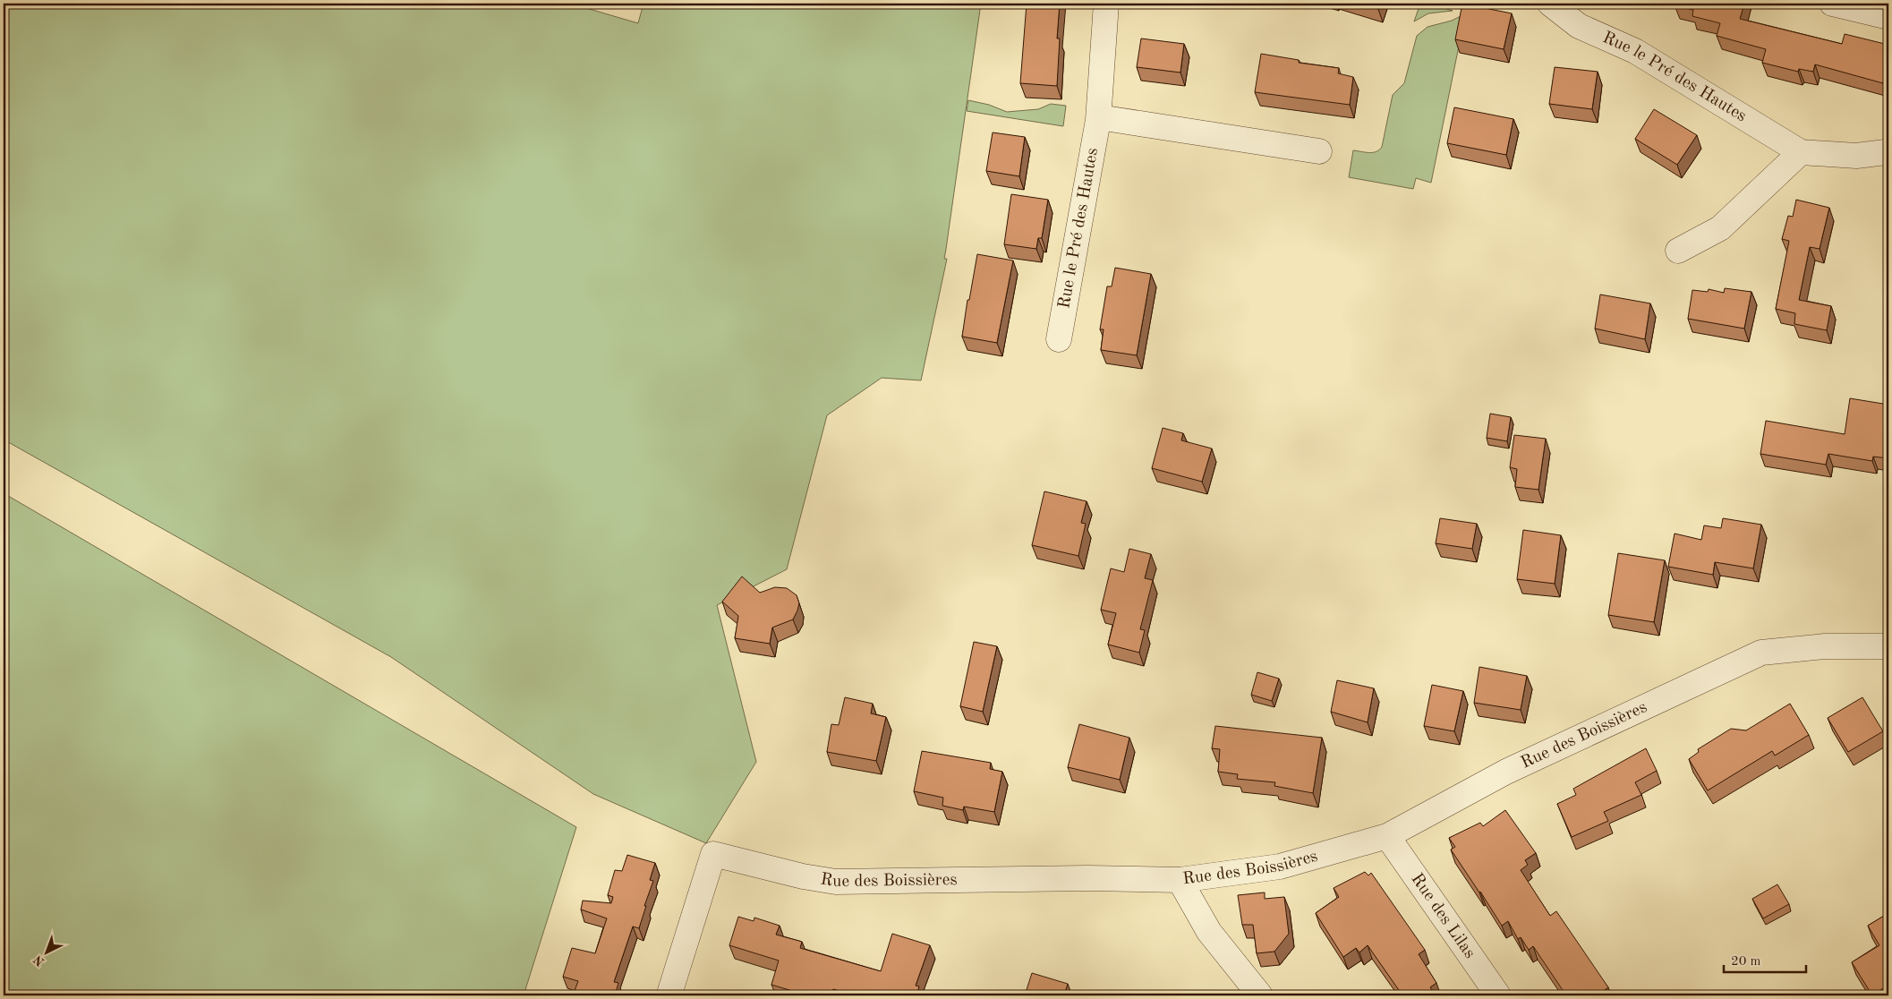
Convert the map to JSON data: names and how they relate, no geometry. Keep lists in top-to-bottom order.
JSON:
{
  "streets": {
    "street": ["Rue le Pré des Hautes", "Rue des Boissières", "Rue des Lilas"]
  },
  "crossings": [
    ["Rue des Boissières", "Rue des Lilas"]
  ],
  "scale_bar": "20 m",
  "north": "bottom left"
}
